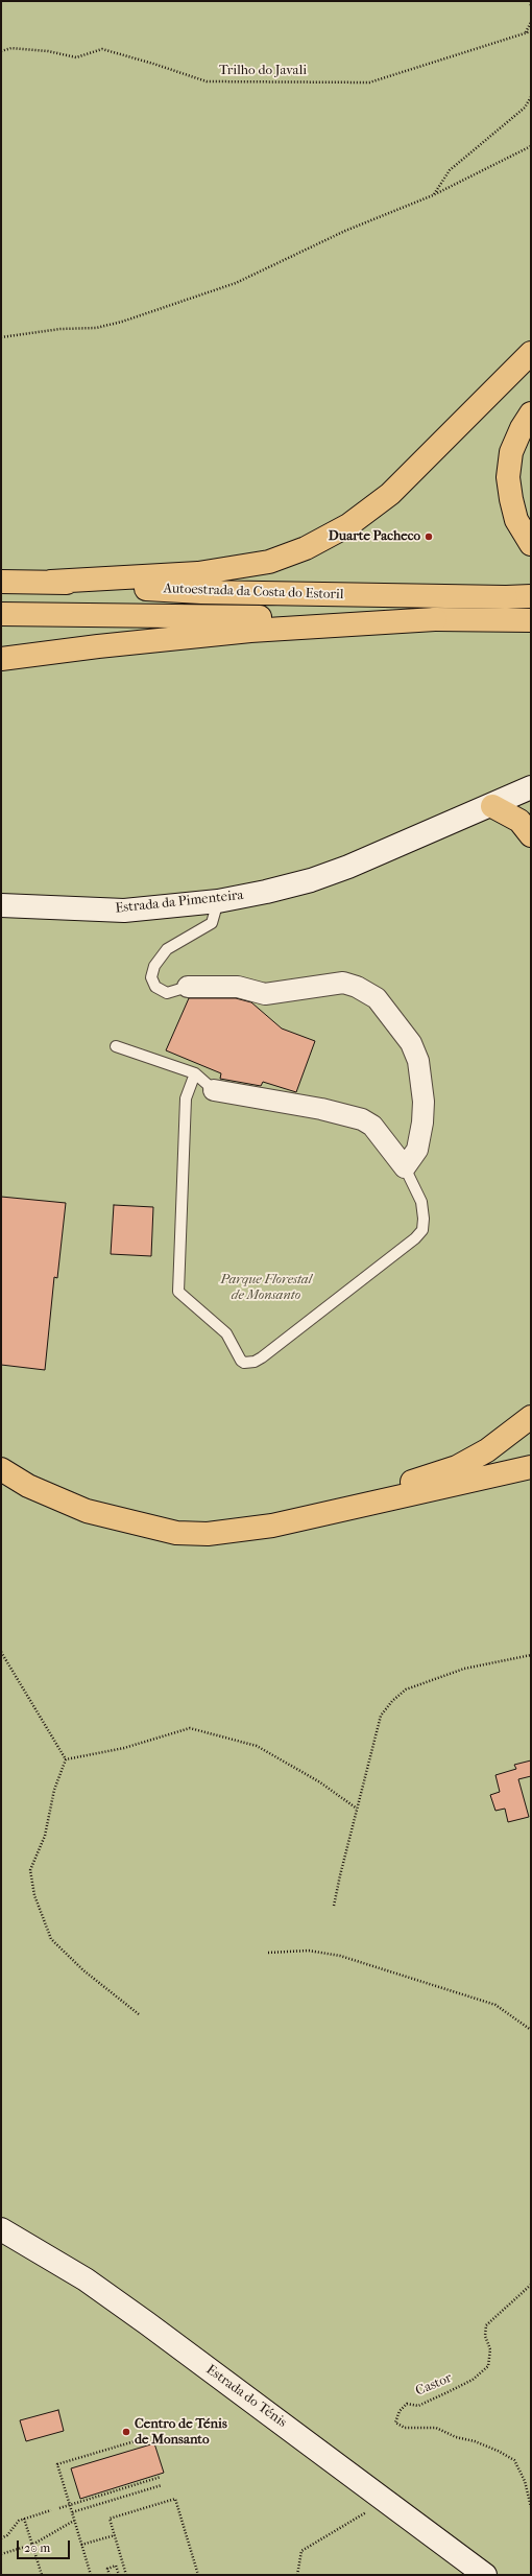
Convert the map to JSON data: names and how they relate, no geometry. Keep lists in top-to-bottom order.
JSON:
{
  "streets": {
    "highway": ["Autoestrada da Costa do Estoril"],
    "main road": ["Estrada da Pimenteira", "Estrada do Ténis"],
    "path": ["Trilho do Javali", "Castor"]
  },
  "parks": ["Parque Florestal de Monsanto"],
  "places": ["Duarte Pacheco", "Centro de Ténis de Monsanto"],
  "scale_bar": "20 m"
}
